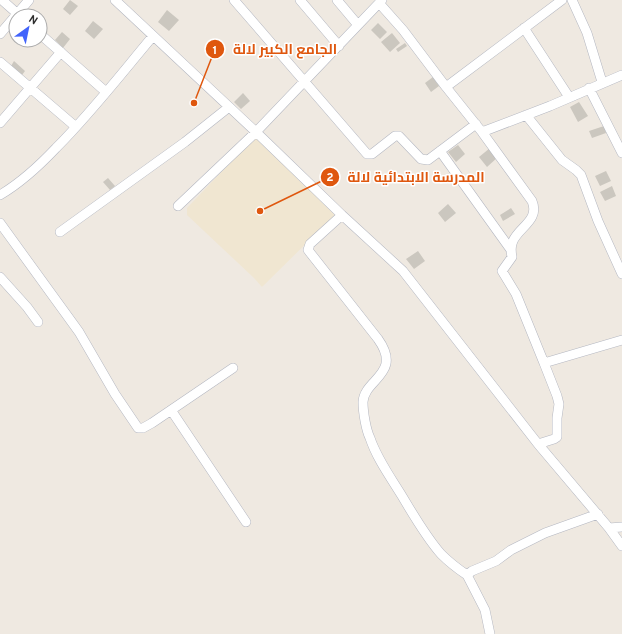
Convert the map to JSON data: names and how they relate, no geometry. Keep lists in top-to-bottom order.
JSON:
{
  "places": ["الجامع الكبير لالة", "المدرسة الابتدائية لالة"],
  "north": "top right"
}
